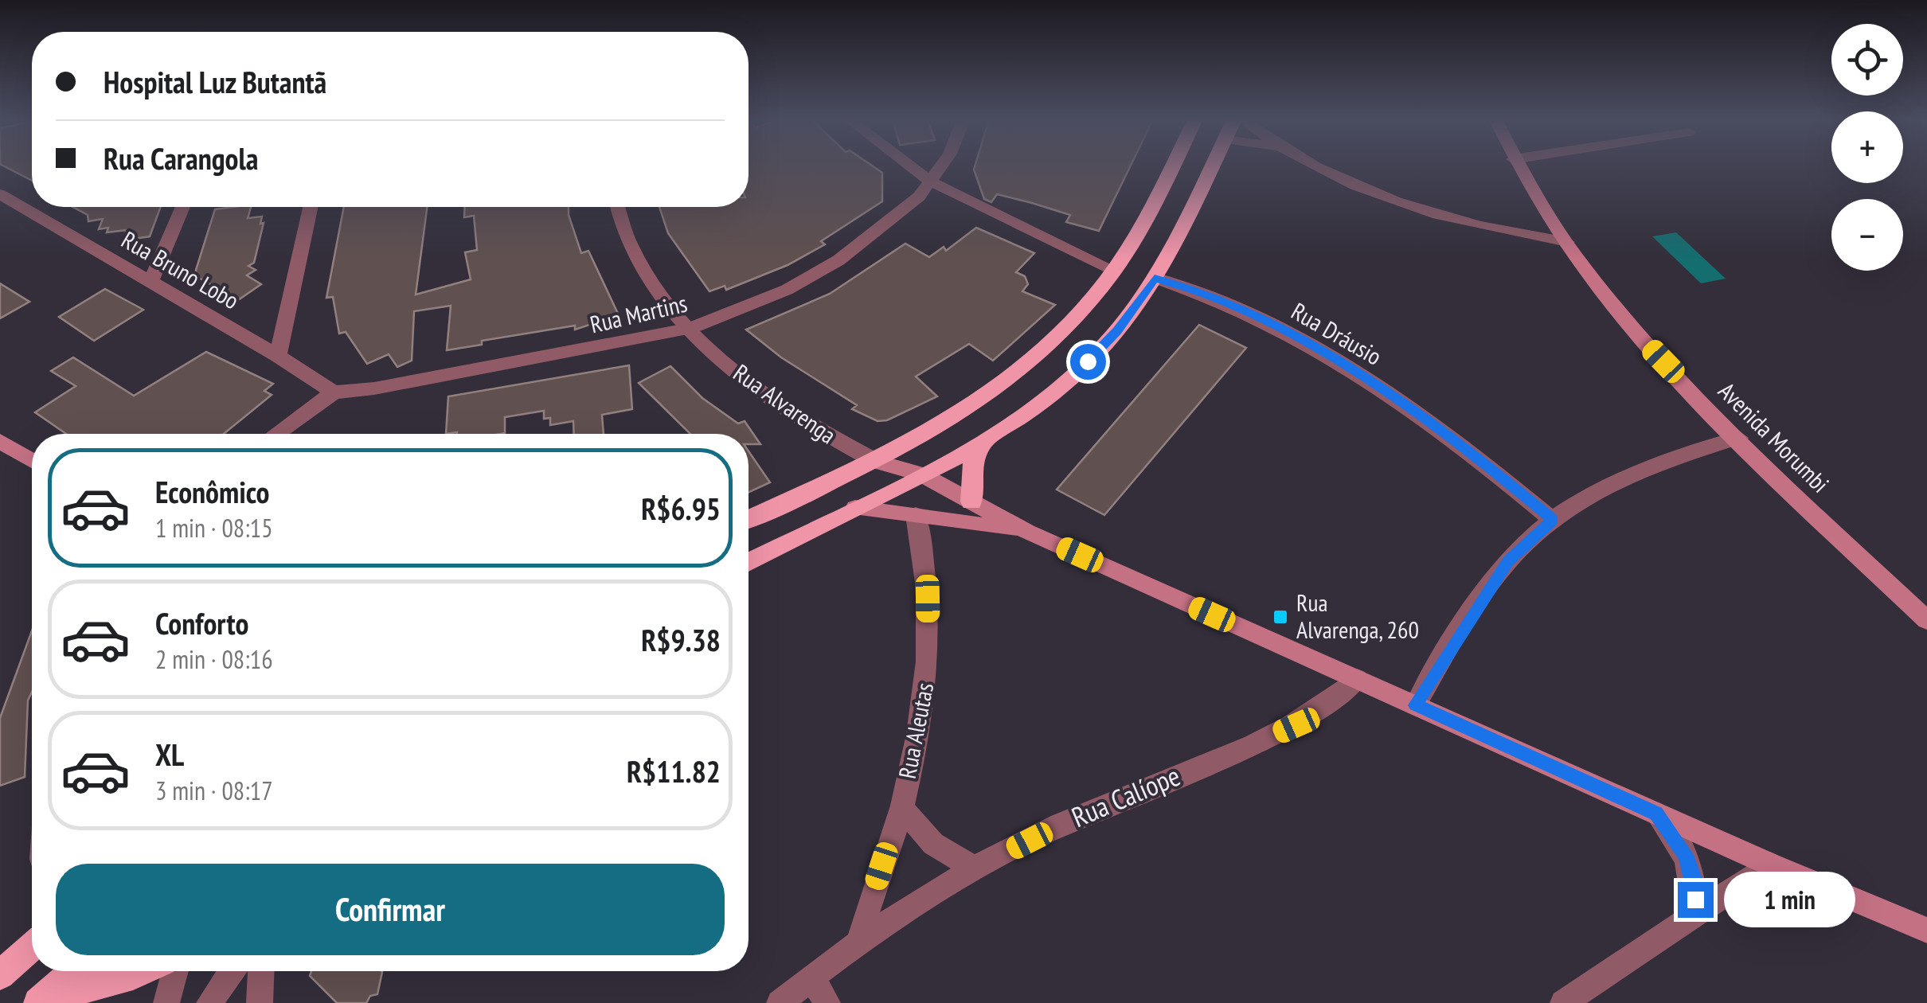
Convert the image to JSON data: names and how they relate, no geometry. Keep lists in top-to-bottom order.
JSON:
{
  "streets": {
    "main road": ["Rua Alvarenga", "Avenida Morumbi"],
    "street": [
      "Rua Bruno Lobo",
      "Rua Martins",
      "Rua Dráusio",
      "Rua Aleutas",
      "Rua Calíope"
    ]
  },
  "crossings": [
    ["Rua Bruno Lobo", "Rua Martins"],
    ["Rua Martins", "Rua Alvarenga"],
    ["Rua Alvarenga", "Rua Aleutas"],
    ["Rua Alvarenga", "Rua Calíope"],
    ["Rua Aleutas", "Rua Calíope"]
  ],
  "places": {
    "transit": ["Rua Alvarenga, 260"]
  },
  "page": {
    "map_buttons": ["+", "−"],
    "banner": ["Hospital Luz Butantã", "Rua Carangola"],
    "list": [
      {
        "name": "Econômico",
        "note": "1 min · 08:15",
        "value": "R$6.95"
      },
      {
        "name": "Conforto",
        "note": "2 min · 08:16",
        "value": "R$9.38"
      },
      {
        "name": "XL",
        "note": "3 min · 08:17",
        "value": "R$11.82"
      }
    ],
    "buttons": "Confirmar",
    "bubble": "1 min"
  }
}
